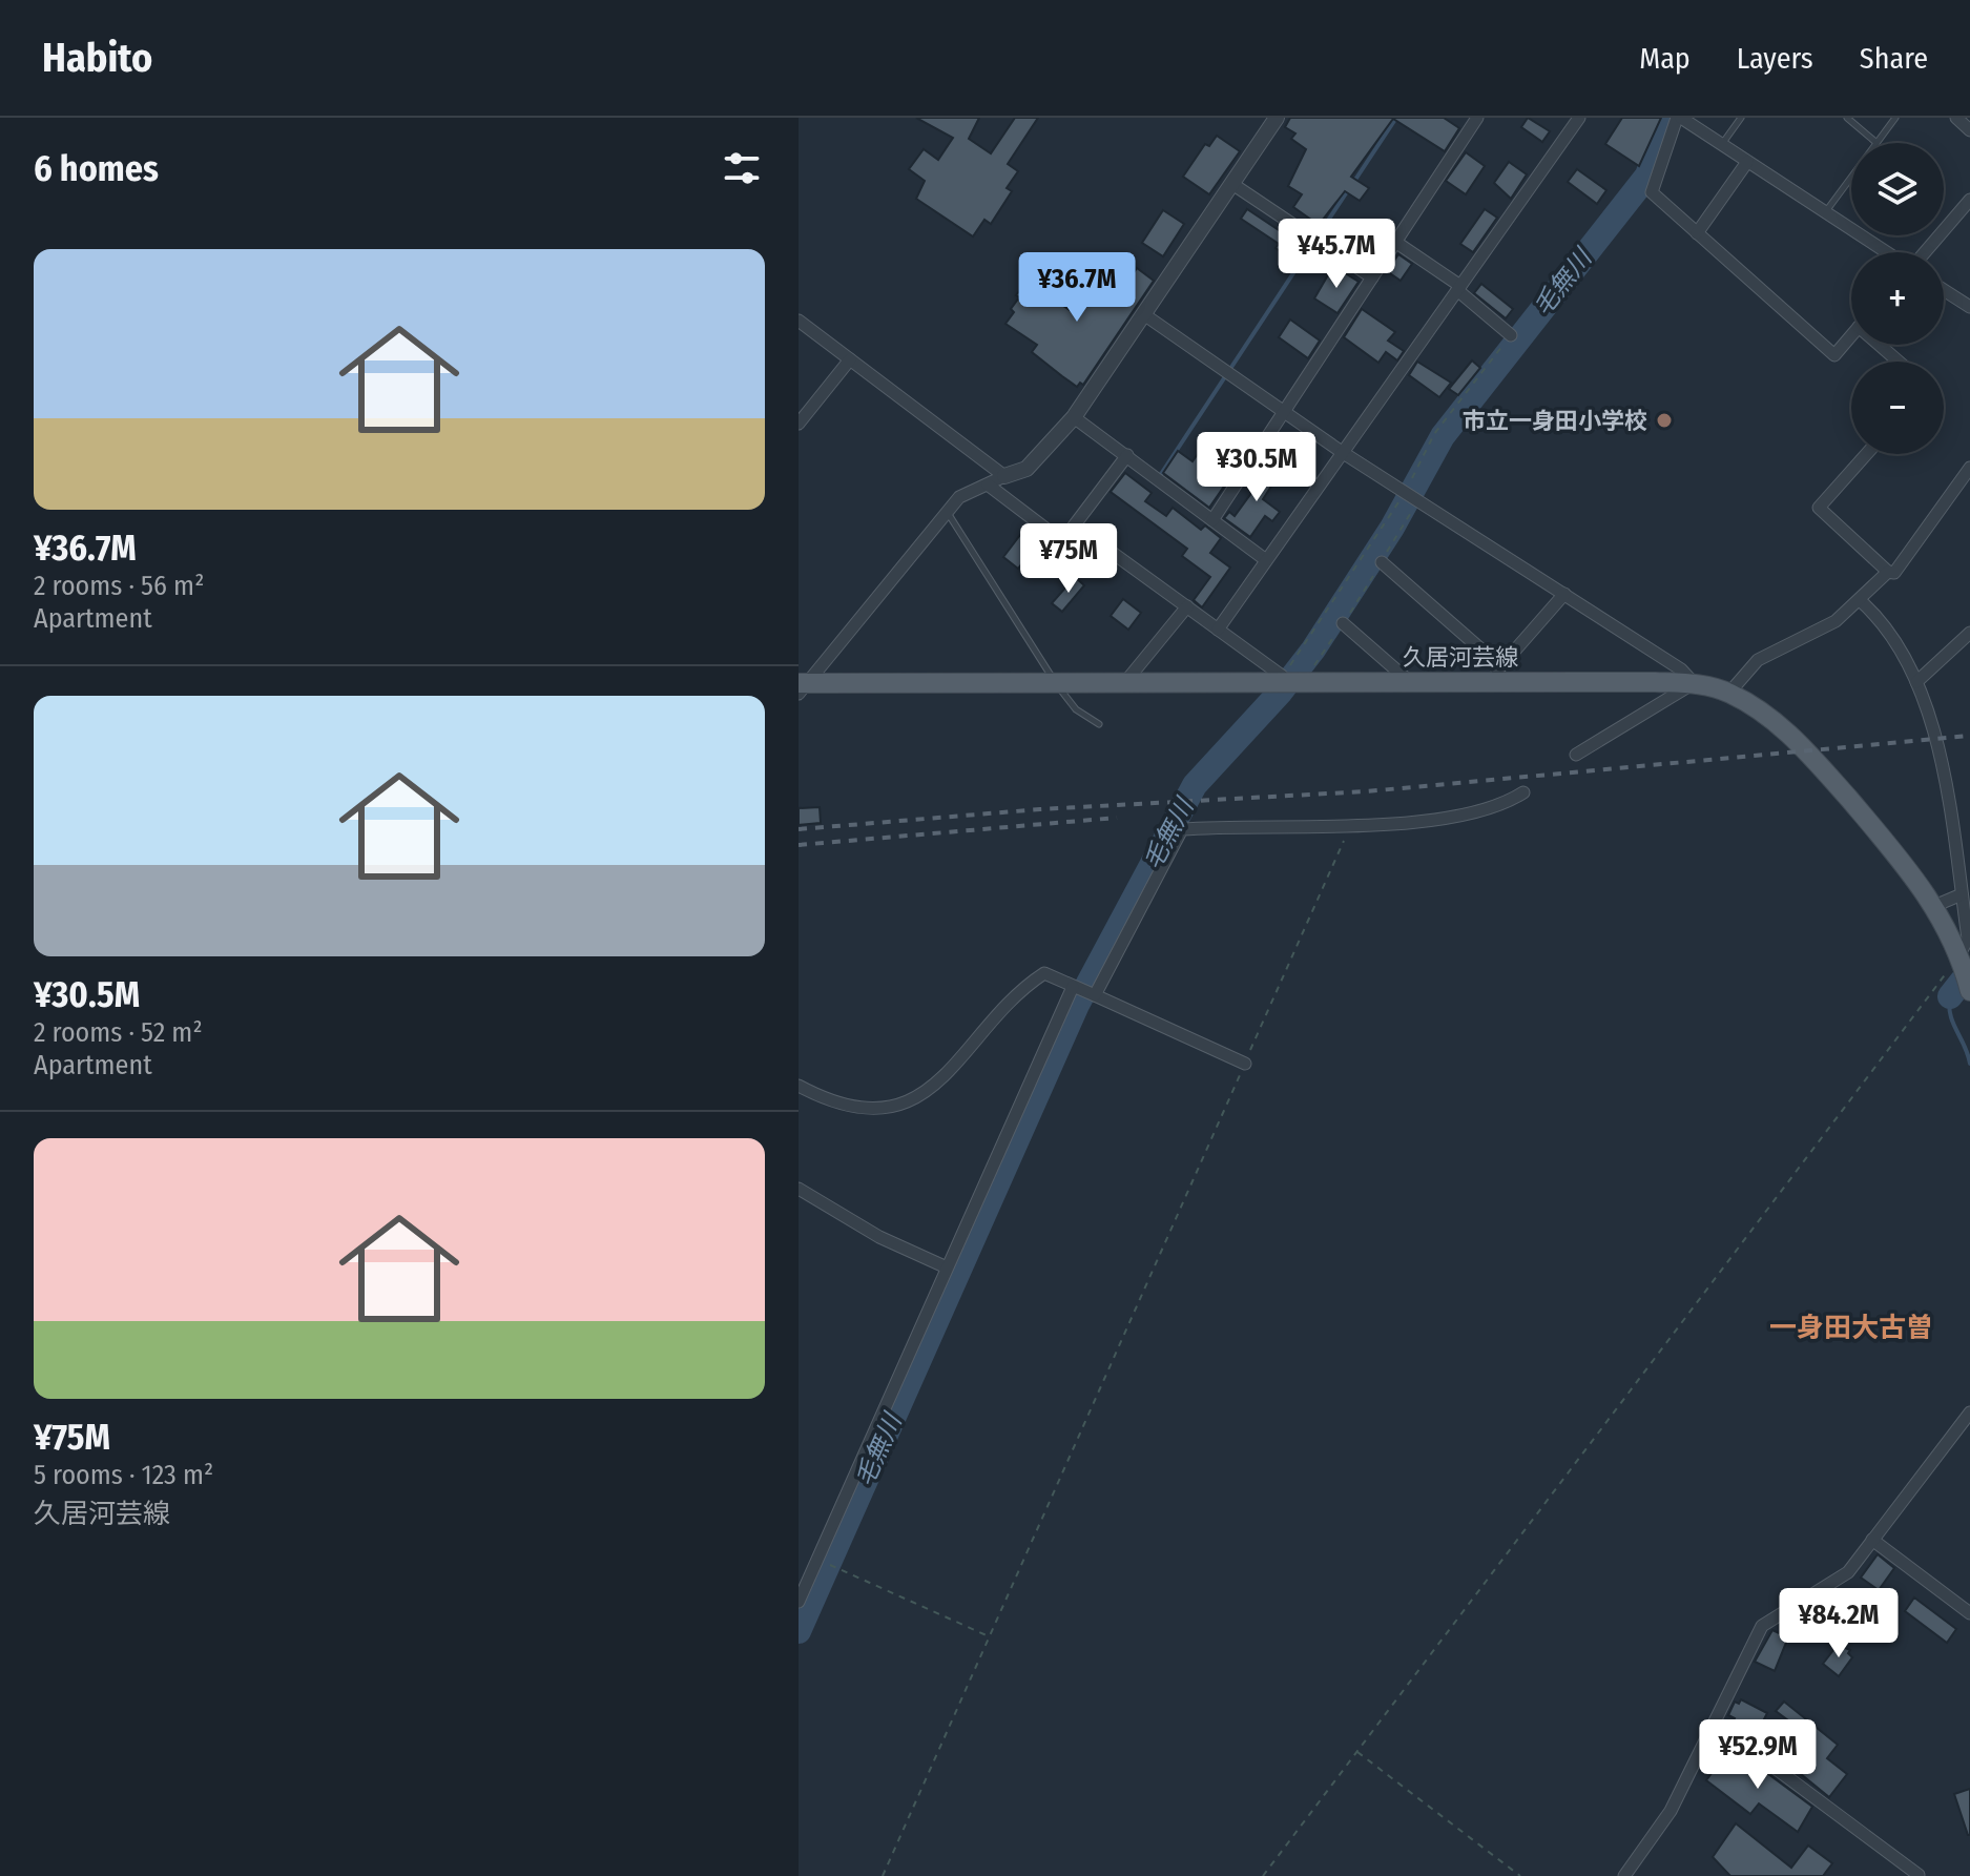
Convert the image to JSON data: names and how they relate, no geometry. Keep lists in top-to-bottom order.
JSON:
{
  "streets": {
    "main road": ["久居河芸線"]
  },
  "districts": ["一身田大古曽"],
  "water": ["毛無川"],
  "places": ["市立一身田小学校"],
  "page": {
    "header": "Habito",
    "nav": ["Map", "Layers", "Share"],
    "heading": "6 homes",
    "map_buttons": ["+", "−"],
    "list": [
      {
        "name": "¥36.7M",
        "note": "2 rooms · 56 m² · Apartment"
      },
      {
        "name": "¥30.5M",
        "note": "2 rooms · 52 m² · Apartment"
      },
      {
        "name": "¥75M",
        "note": "5 rooms · 123 m² · 久居河芸線"
      }
    ],
    "price": [
      "¥45.7M",
      "¥36.7M",
      "¥30.5M",
      "¥75M",
      "¥84.2M",
      "¥52.9M"
    ]
  }
}
